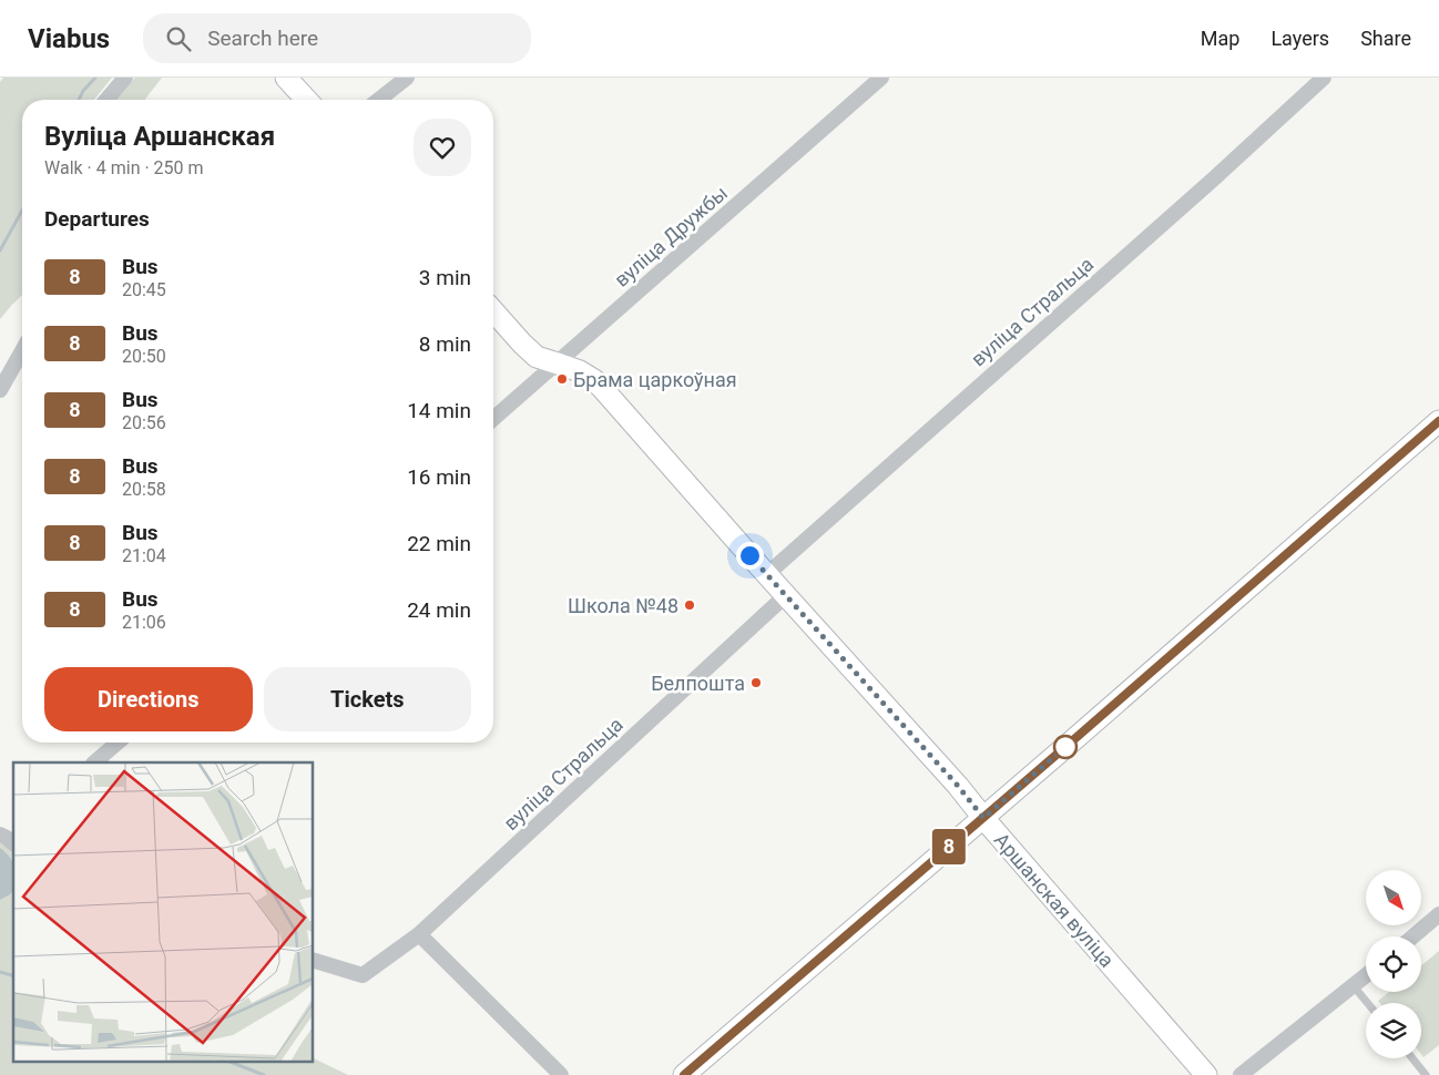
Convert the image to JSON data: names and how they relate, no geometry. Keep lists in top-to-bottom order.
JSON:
{
  "streets": {
    "street": ["вуліца Дружбы", "вуліца Стральца", "Аршанская вуліца"]
  },
  "crossings": [
    ["вуліца Дружбы", "Аршанская вуліца"],
    ["вуліца Стральца", "Аршанская вуліца"]
  ],
  "places": ["Брама царкоўная", "Школа №48", "Белпошта"],
  "lines": ["bus line 8"],
  "north": "bottom right",
  "page": {
    "header": "Viabus",
    "search": "Search here",
    "nav": ["Map", "Layers", "Share"],
    "on_map": "8",
    "heading": [
      ["Вуліца Аршанская", "Walk · 4 min · 250 m"],
      "Departures"
    ],
    "list": [
      {
        "mark": "8",
        "name": "Bus",
        "note": "20:45",
        "value": "3 min"
      },
      {
        "mark": "8",
        "name": "Bus",
        "note": "20:50",
        "value": "8 min"
      },
      {
        "mark": "8",
        "name": "Bus",
        "note": "20:56",
        "value": "14 min"
      },
      {
        "mark": "8",
        "name": "Bus",
        "note": "20:58",
        "value": "16 min"
      },
      {
        "mark": "8",
        "name": "Bus",
        "note": "21:04",
        "value": "22 min"
      },
      {
        "mark": "8",
        "name": "Bus",
        "note": "21:06",
        "value": "24 min"
      }
    ],
    "buttons": ["Directions", "Tickets"]
  }
}
